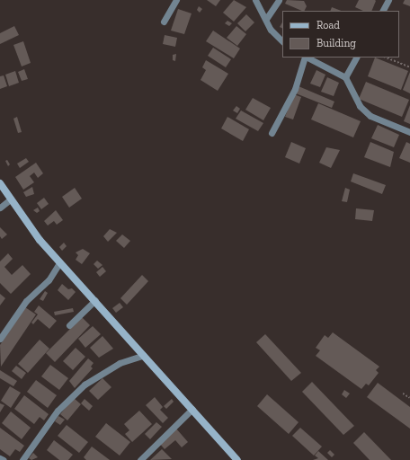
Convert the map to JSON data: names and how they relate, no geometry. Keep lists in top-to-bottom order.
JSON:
{
  "legend": ["Road", "Building"]
}
